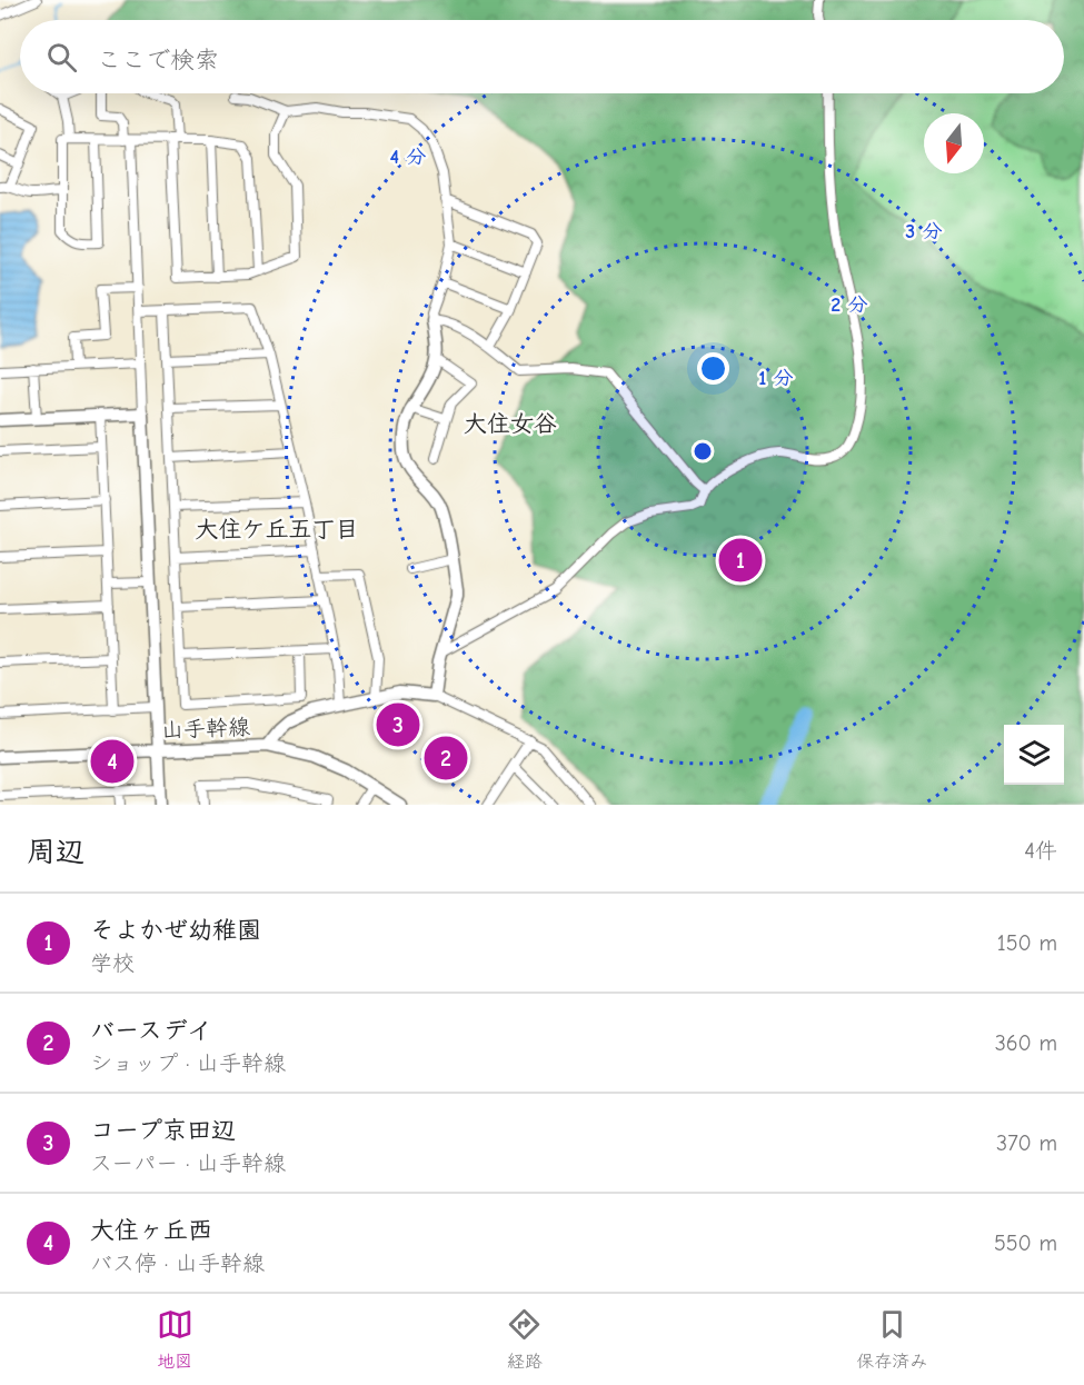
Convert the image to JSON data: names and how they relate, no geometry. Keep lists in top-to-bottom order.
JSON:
{
  "streets": {
    "street": ["山手幹線"]
  },
  "districts": ["大住女谷", "大住ケ丘五丁目"],
  "north": "bottom",
  "page": {
    "search": "ここで検索",
    "pins": [
      "1",
      "3",
      "2",
      "4"
    ],
    "heading": ["周辺", "4件"],
    "list": [
      {
        "mark": "1",
        "name": "そよかぜ幼稚園",
        "note": "学校",
        "value": "150 m"
      },
      {
        "mark": "2",
        "name": "バースデイ",
        "note": "ショップ · 山手幹線",
        "value": "360 m"
      },
      {
        "mark": "3",
        "name": "コープ京田辺",
        "note": "スーパー · 山手幹線",
        "value": "370 m"
      },
      {
        "mark": "4",
        "name": "大住ヶ丘西",
        "note": "バス停 · 山手幹線",
        "value": "550 m"
      }
    ],
    "nav": ["地図", "経路", "保存済み"]
  },
  "rings": [
    "4 分",
    "3 分",
    "2 分",
    "1 分"
  ]
}
